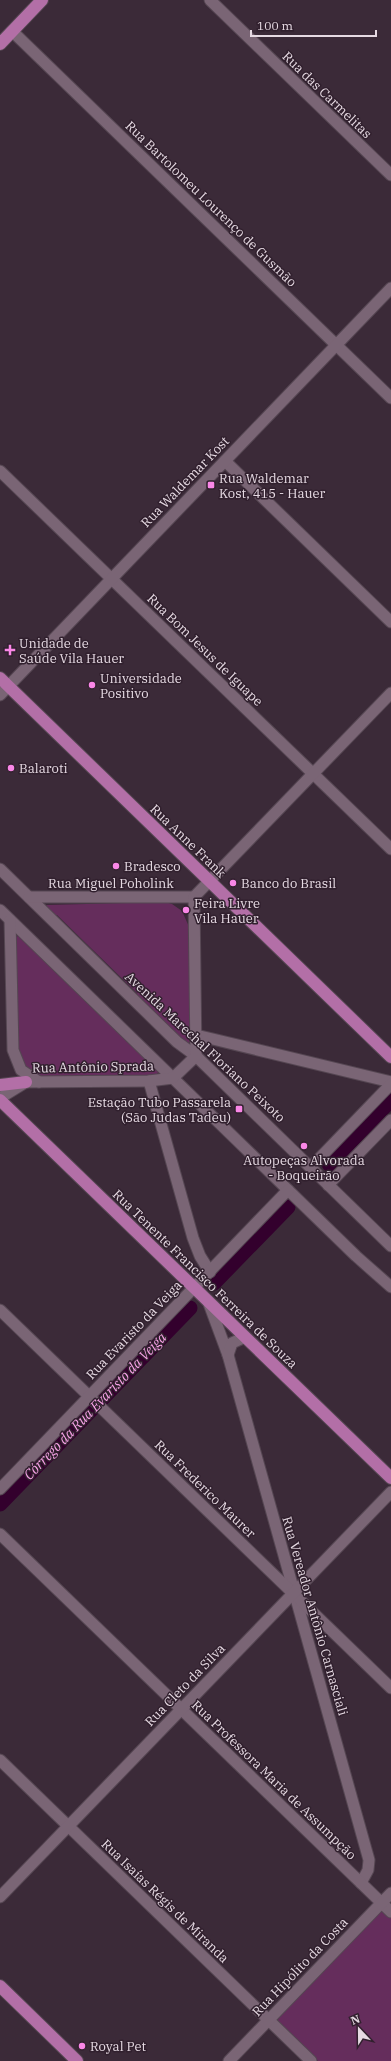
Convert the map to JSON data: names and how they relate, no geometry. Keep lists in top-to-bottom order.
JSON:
{
  "streets": {
    "main road": ["Rua Anne Frank", "Rua Tenente Francisco Ferreira de Souza"],
    "street": [
      "Rua das Carmelitas",
      "Rua Bartolomeu Lourenço de Gusmão",
      "Rua Waldemar Kost",
      "Rua Bom Jesus de Iguape",
      "Rua Miguel Poholink",
      "Avenida Marechal Floriano Peixoto",
      "Rua Antônio Sprada",
      "Rua Evaristo da Veiga",
      "Rua Frederico Maurer",
      "Rua Vereador Antônio Carnasciali",
      "Rua Cleto da Silva",
      "Rua Professora Maria de Assumpção",
      "Rua Isaías Régis de Miranda",
      "Rua Hipólito da Costa"
    ]
  },
  "crossings": [
    ["Rua Bartolomeu Lourenço de Gusmão", "Rua Waldemar Kost"],
    ["Rua Waldemar Kost", "Rua Bom Jesus de Iguape"],
    ["Rua Waldemar Kost", "Rua Anne Frank"],
    ["Rua Miguel Poholink", "Avenida Marechal Floriano Peixoto"],
    ["Avenida Marechal Floriano Peixoto", "Rua Antônio Sprada"],
    ["Rua Antônio Sprada", "Rua Tenente Francisco Ferreira de Souza"],
    ["Rua Tenente Francisco Ferreira de Souza", "Rua Evaristo da Veiga"],
    ["Rua Tenente Francisco Ferreira de Souza", "Rua Vereador Antônio Carnasciali"],
    ["Rua Evaristo da Veiga", "Rua Frederico Maurer"],
    ["Rua Frederico Maurer", "Rua Vereador Antônio Carnasciali"],
    ["Rua Frederico Maurer", "Rua Cleto da Silva"],
    ["Rua Vereador Antônio Carnasciali", "Rua Cleto da Silva"],
    ["Rua Vereador Antônio Carnasciali", "Rua Professora Maria de Assumpção"],
    ["Rua Cleto da Silva", "Rua Professora Maria de Assumpção"],
    ["Rua Cleto da Silva", "Rua Isaías Régis de Miranda"],
    ["Rua Professora Maria de Assumpção", "Rua Hipólito da Costa"],
    ["Rua Isaías Régis de Miranda", "Rua Hipólito da Costa"]
  ],
  "water": ["Córrego da Rua Evaristo da Veiga"],
  "places": {
    "transit": ["Rua Waldemar Kost, 415 - Hauer", "Estação Tubo Passarela (São Judas Tadeu)"],
    "health": ["Unidade de Saúde Vila Hauer"],
    "other": [
      "Universidade Positivo",
      "Balaroti",
      "Bradesco",
      "Banco do Brasil",
      "Feira Livre Vila Hauer",
      "Autopeças Alvorada - Boqueirão",
      "Royal Pet"
    ]
  },
  "scale_bar": "100 m",
  "north": "top"
}
